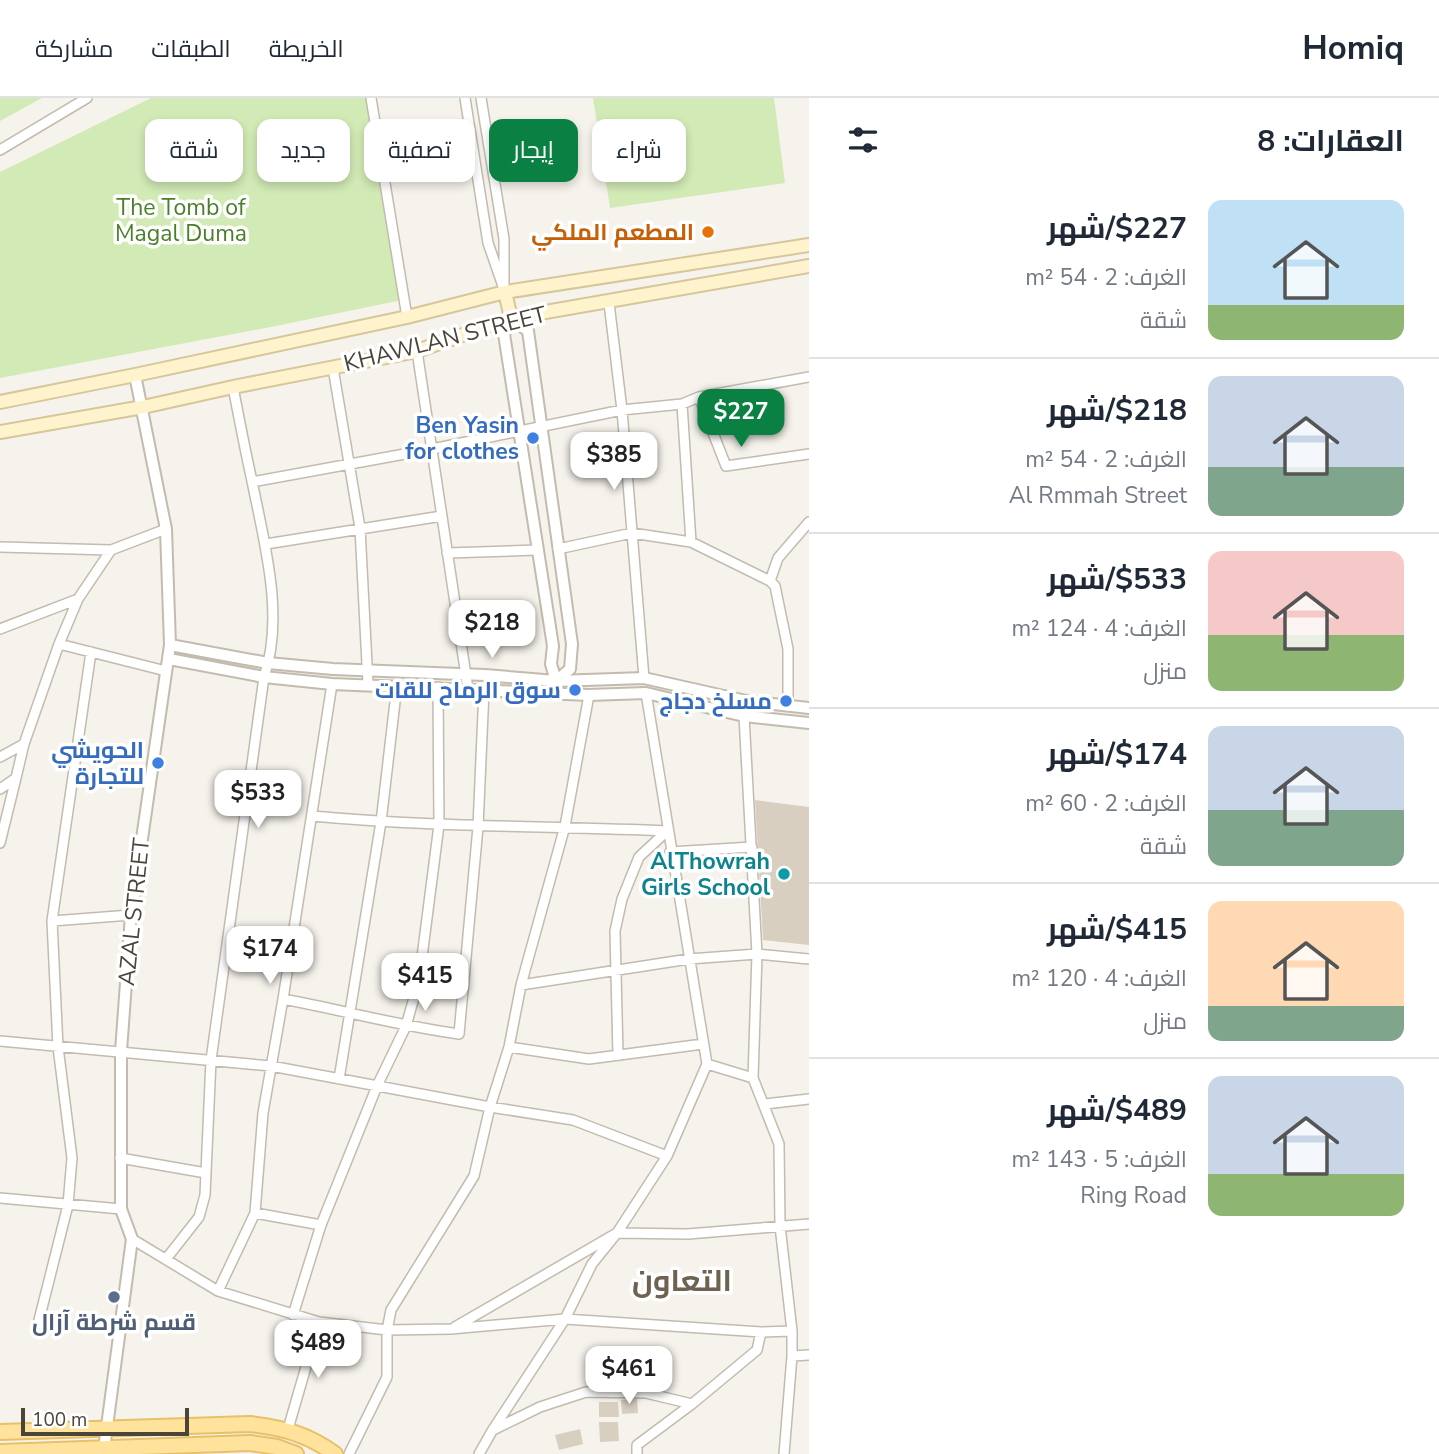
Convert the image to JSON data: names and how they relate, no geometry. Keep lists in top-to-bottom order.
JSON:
{
  "streets": {
    "main road": ["KHAWLAN STREET"],
    "street": ["AZAL STREET"]
  },
  "crossings": [
    ["KHAWLAN STREET", "AZAL STREET"]
  ],
  "districts": ["التعاون"],
  "parks": ["The Tomb of Magal Duma"],
  "places": [
    "المطعم الملكي",
    "Ben Yasin for clothes",
    "سوق الرماح للقات",
    "مسلخ دجاج",
    "الحويشي للتجارة",
    "AlThowrah Girls School",
    "قسم شرطة آزال"
  ],
  "scale_bar": "100 m",
  "page": {
    "header": "Homiq",
    "nav": ["الخريطة", "الطبقات", "مشاركة"],
    "heading": "العقارات: 8",
    "chip": [
      "شراء",
      "إيجار",
      "تصفية",
      "جديد",
      "شقة"
    ],
    "list": [
      {
        "name": "$227/شهر",
        "note": "الغرف: 2 · 54 m² · شقة"
      },
      {
        "name": "$218/شهر",
        "note": "الغرف: 2 · 54 m² · Al Rmmah Street"
      },
      {
        "name": "$533/شهر",
        "note": "الغرف: 4 · 124 m² · منزل"
      },
      {
        "name": "$174/شهر",
        "note": "الغرف: 2 · 60 m² · شقة"
      },
      {
        "name": "$415/شهر",
        "note": "الغرف: 4 · 120 m² · منزل"
      },
      {
        "name": "$489/شهر",
        "note": "الغرف: 5 · 143 m² · Ring Road"
      }
    ],
    "price": [
      "$227",
      "$385",
      "$218",
      "$533",
      "$174",
      "$415",
      "$489",
      "$461"
    ],
    "scale": "100 m"
  }
}
